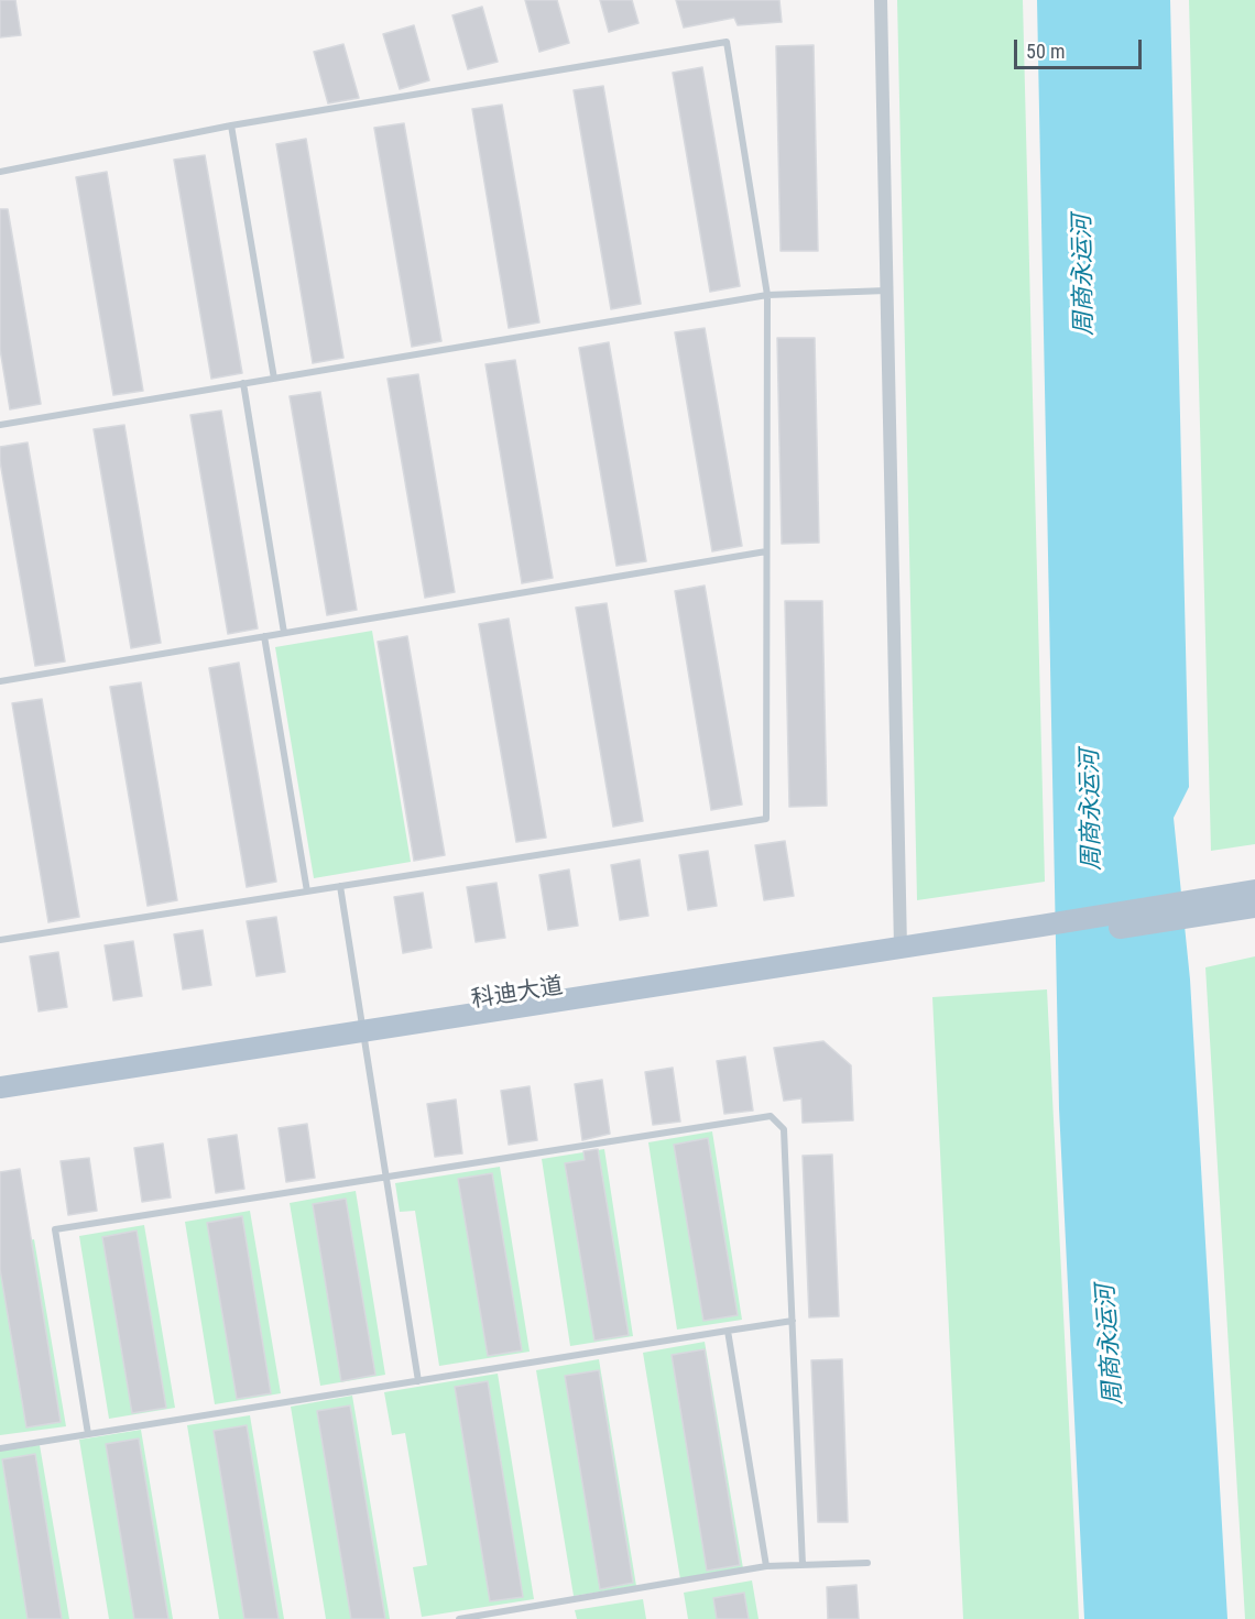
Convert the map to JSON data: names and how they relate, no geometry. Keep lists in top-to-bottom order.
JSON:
{
  "streets": {
    "main road": ["科迪大道"]
  },
  "water": ["周商永运河"],
  "scale_bar": "50 m"
}
